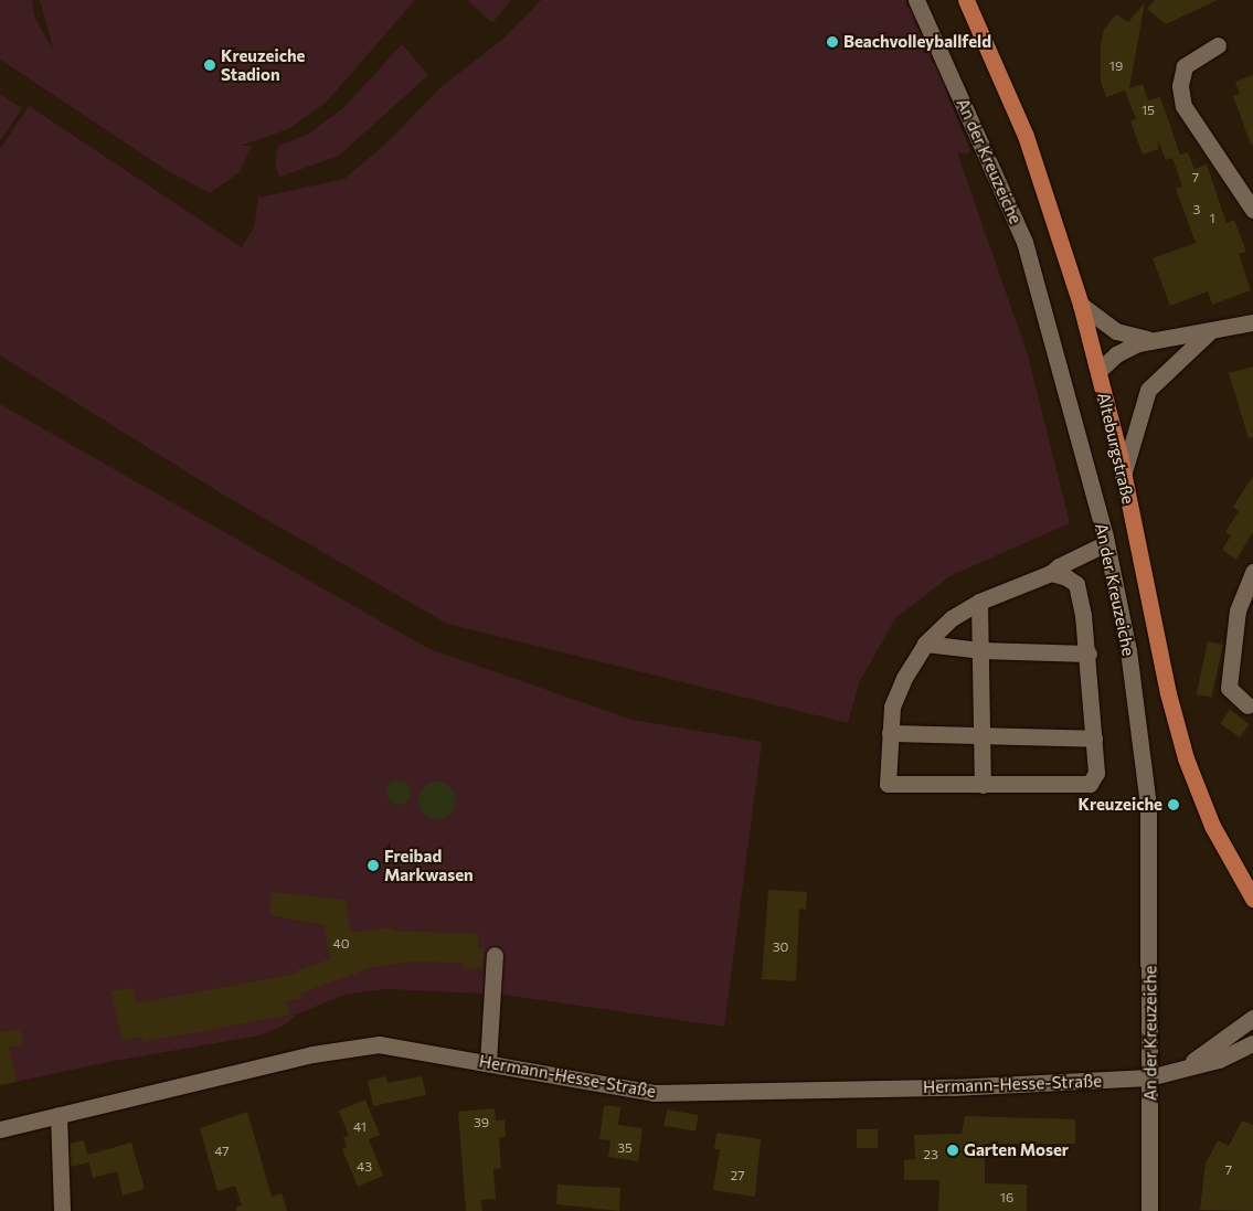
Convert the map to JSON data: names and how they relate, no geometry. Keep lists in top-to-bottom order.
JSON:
{
  "streets": {
    "main road": ["Alteburgstraße"],
    "street": ["An der Kreuzeiche", "Hermann-Hesse-Straße"]
  },
  "crossings": [
    ["An der Kreuzeiche", "Hermann-Hesse-Straße"]
  ],
  "places": [
    "Beachvolleyballfeld",
    "Kreuzeiche Stadion",
    "Kreuzeiche",
    "Freibad Markwasen",
    "Garten Moser"
  ],
  "house_numbers": [
    "19",
    "15",
    "7",
    "3",
    "1",
    "40",
    "30",
    "39",
    "41",
    "35",
    "47",
    "23",
    "43",
    "7",
    "27",
    "16"
  ]
}
